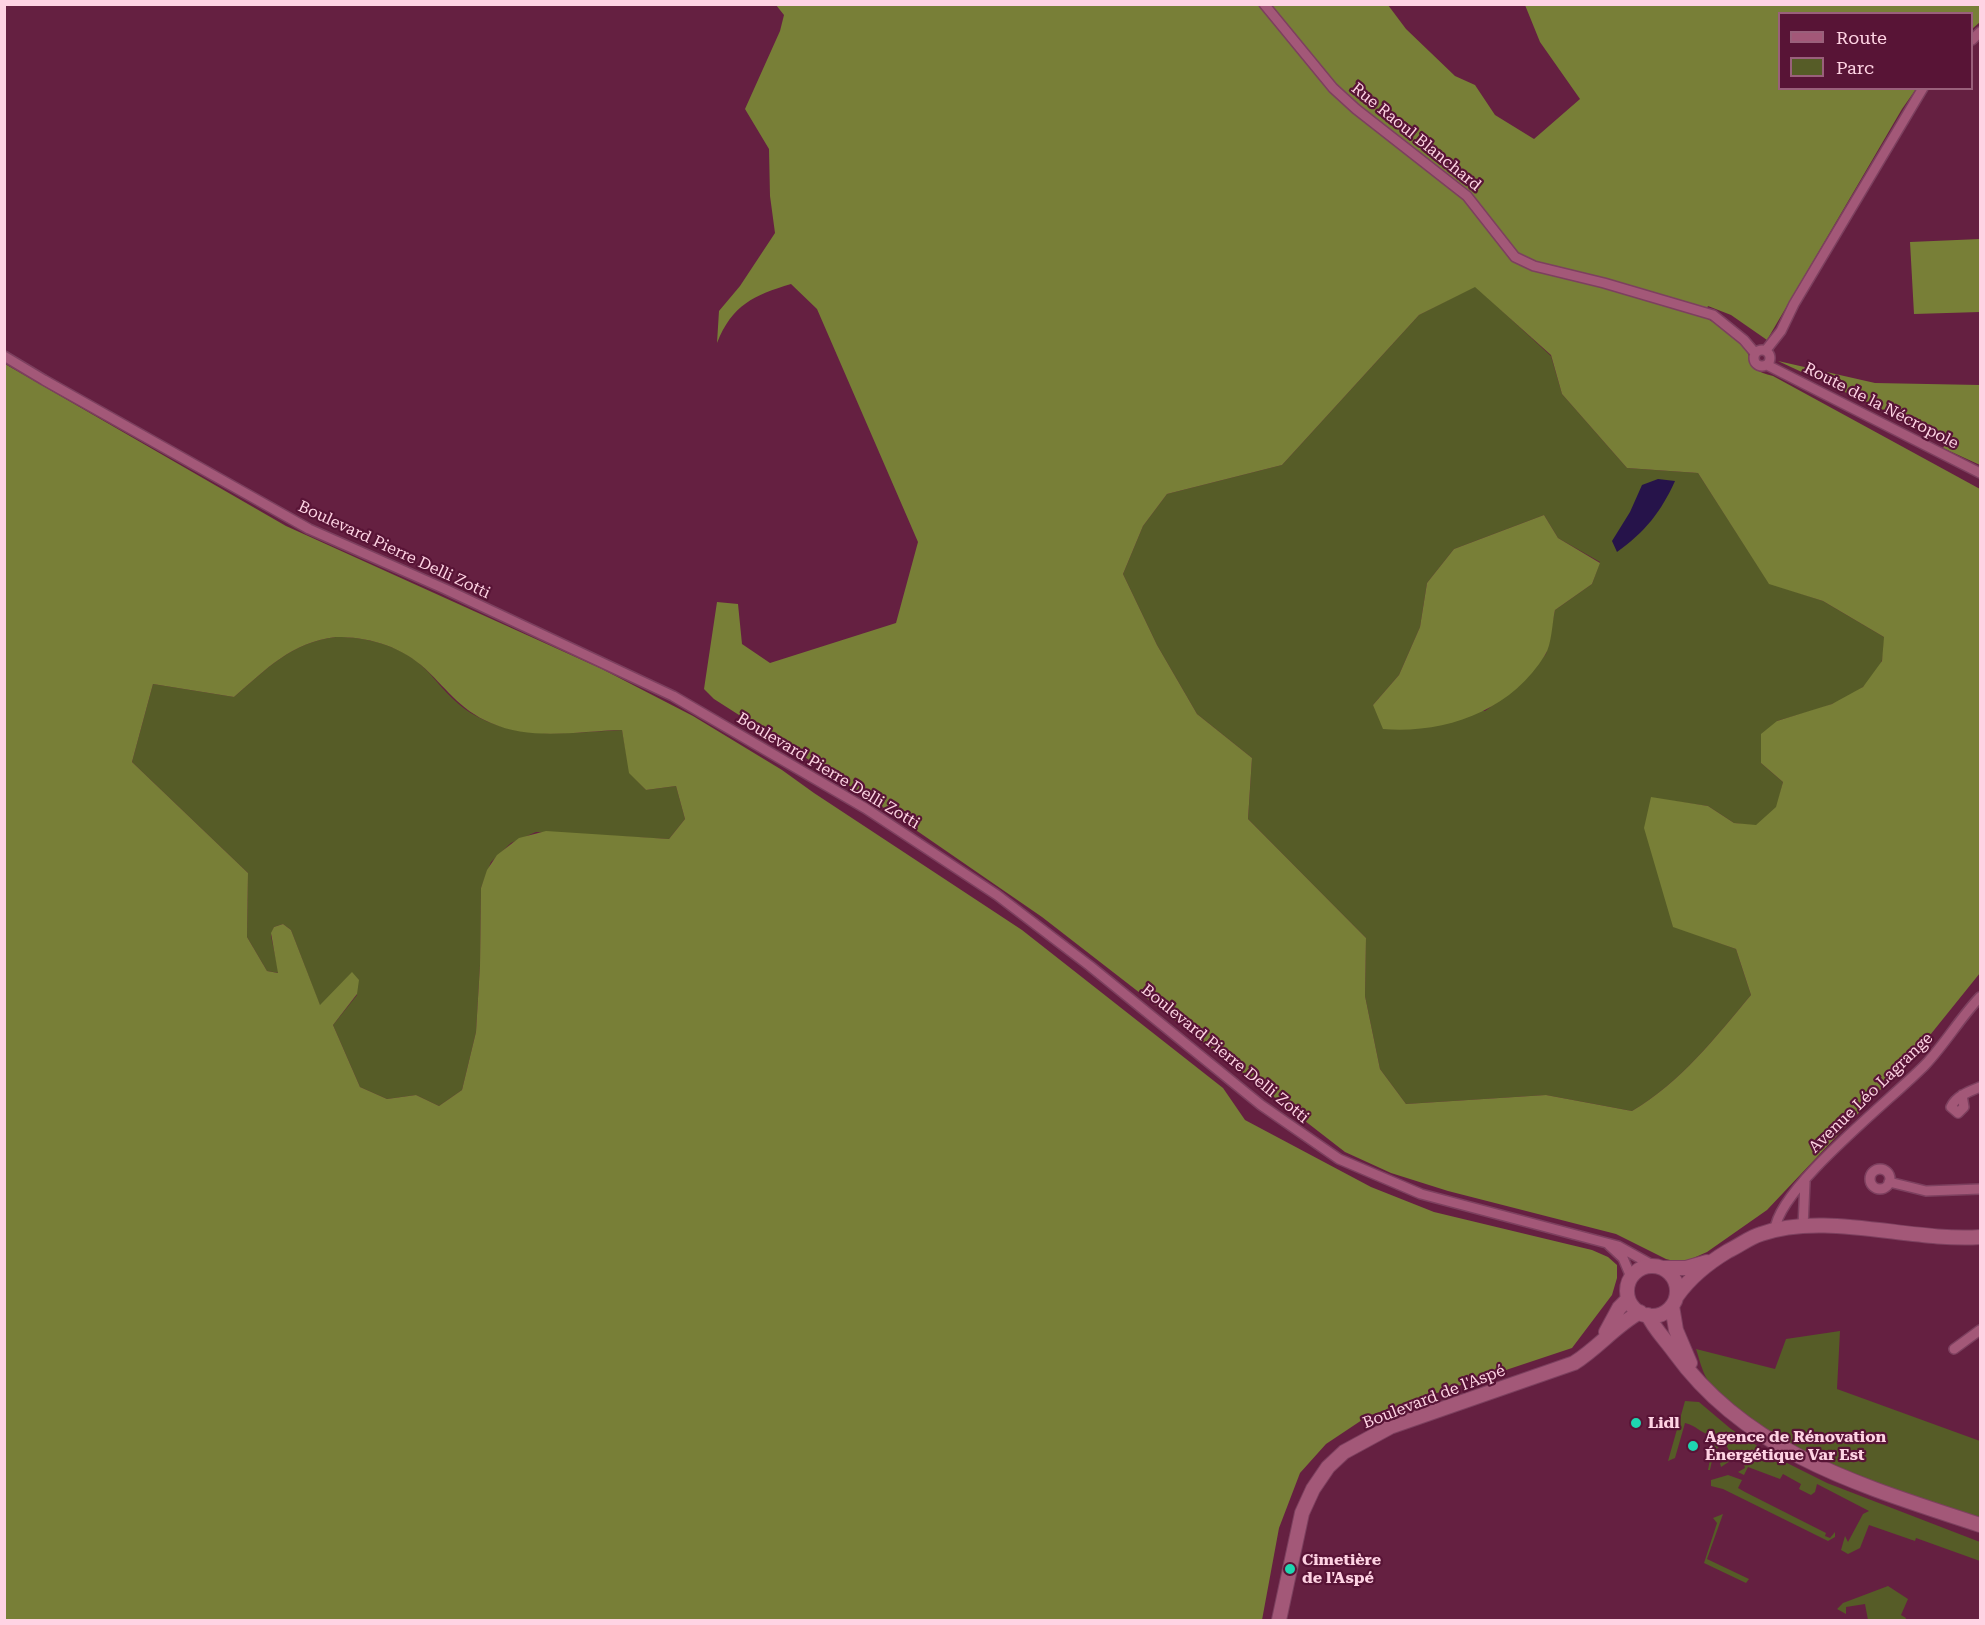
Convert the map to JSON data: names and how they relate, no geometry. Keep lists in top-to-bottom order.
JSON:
{
  "streets": {
    "main road": ["Boulevard de l'Aspé"],
    "street": [
      "Rue Raoul Blanchard",
      "Route de la Nécropole",
      "Boulevard Pierre Delli Zotti",
      "Avenue Léo Lagrange"
    ]
  },
  "crossings": [
    ["Rue Raoul Blanchard", "Route de la Nécropole"],
    ["Boulevard Pierre Delli Zotti", "Boulevard de l'Aspé"]
  ],
  "places": ["Lidl", "Agence de Rénovation Énergétique Var Est", "Cimetière de l'Aspé"],
  "legend": ["Route", "Parc"]
}
